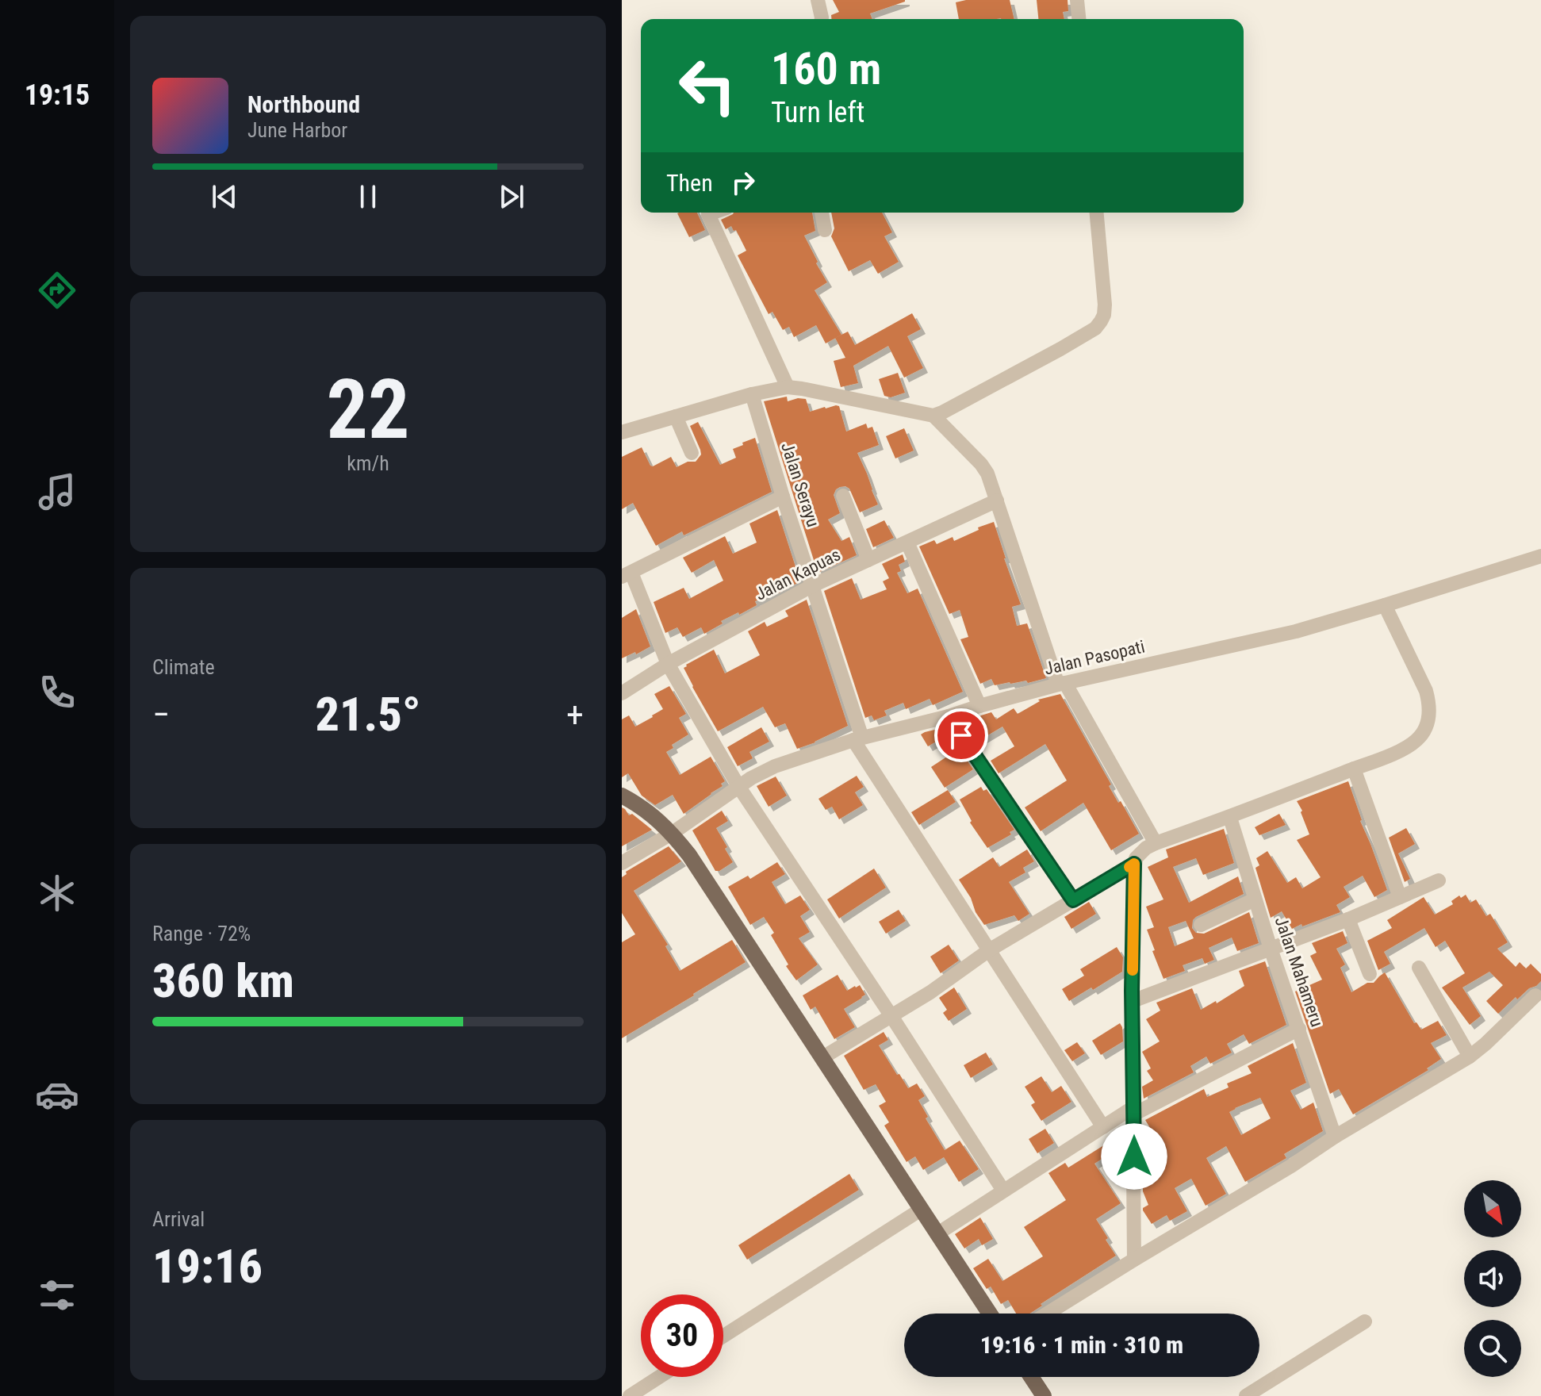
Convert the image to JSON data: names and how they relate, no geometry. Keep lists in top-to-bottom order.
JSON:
{
  "streets": {
    "street": [
      "Jalan Serayu",
      "Jalan Kapuas",
      "Jalan Pasopati",
      "Jalan Mahameru"
    ]
  },
  "crossings": [
    ["Jalan Serayu", "Jalan Kapuas"],
    ["Jalan Serayu", "Jalan Pasopati"]
  ],
  "north": "bottom right",
  "page": {
    "tabs": "19:15",
    "turn": ["160 m", "Turn left"],
    "song": ["Northbound", "June Harbor"],
    "then": "Then",
    "tile": [
      ["22", "km/h"],
      "Climate",
      ["Range · 72%", "360 km"],
      ["Arrival", "19:16"]
    ],
    "heat": ["−", "21.5°", "+"],
    "limit": "30",
    "trip": "19:16 · 1 min · 310 m"
  }
}
